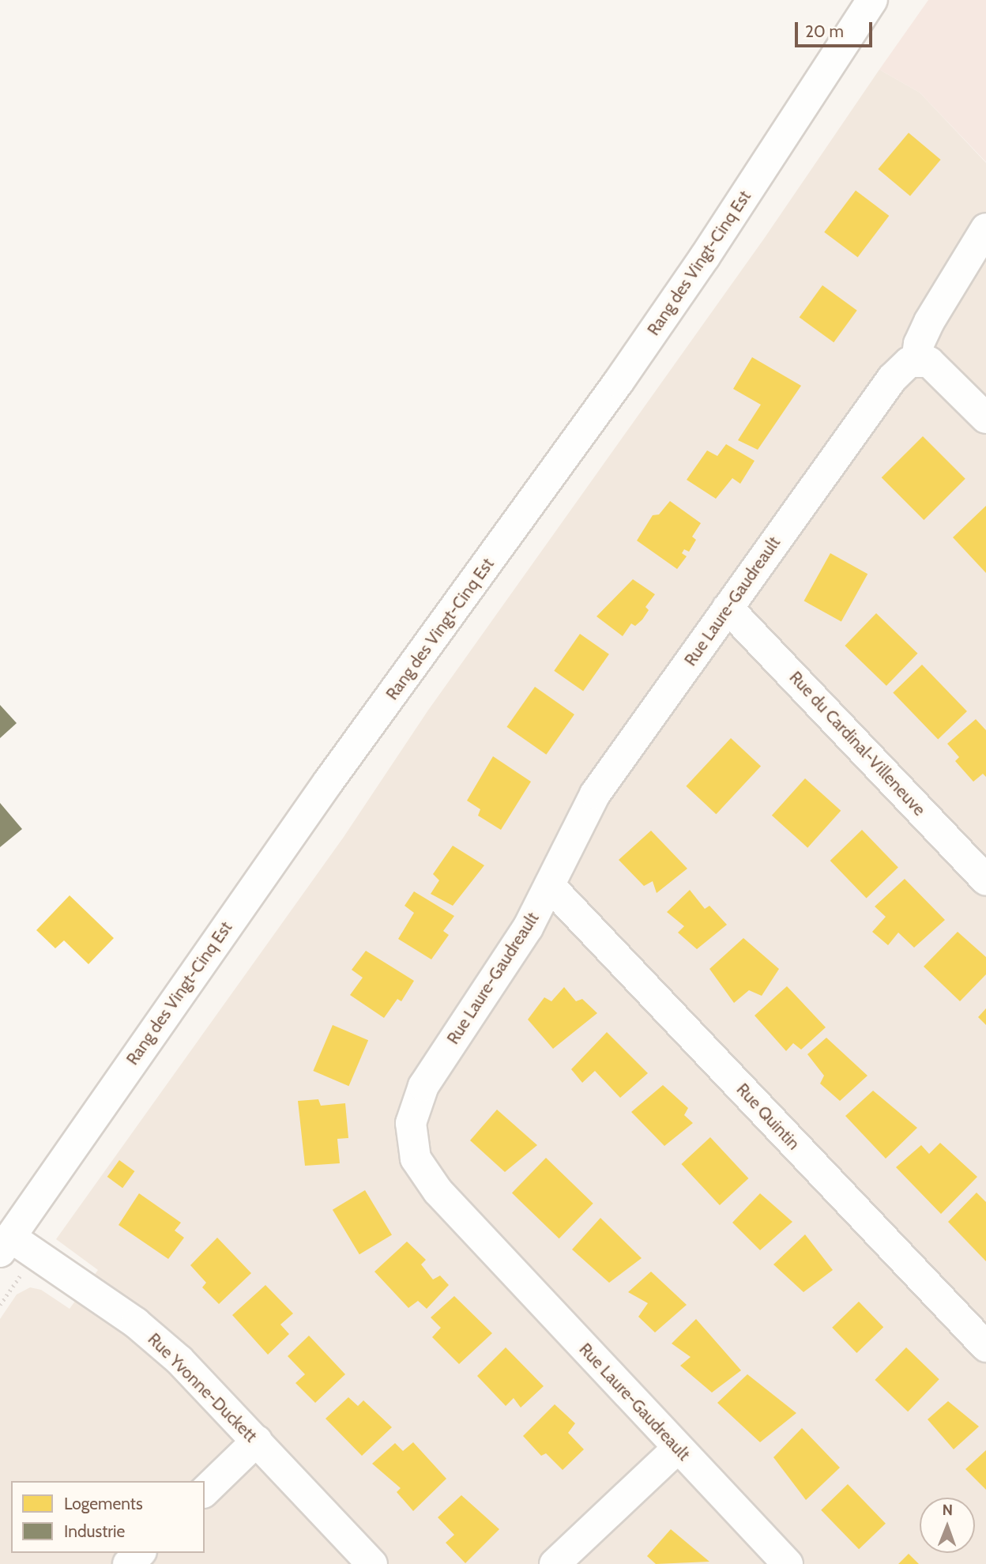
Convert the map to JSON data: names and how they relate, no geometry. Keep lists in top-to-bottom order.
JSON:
{
  "streets": {
    "street": [
      "Rang des Vingt-Cinq Est",
      "Rue Laure-Gaudreault",
      "Rue du Cardinal-Villeneuve",
      "Rue Quintin",
      "Rue Yvonne-Duckett"
    ]
  },
  "crossings": [
    ["Rang des Vingt-Cinq Est", "Rue Yvonne-Duckett"],
    ["Rue Laure-Gaudreault", "Rue du Cardinal-Villeneuve"],
    ["Rue Laure-Gaudreault", "Rue Quintin"]
  ],
  "legend": ["Logements", "Industrie"],
  "scale_bar": "20 m",
  "north": "top"
}
